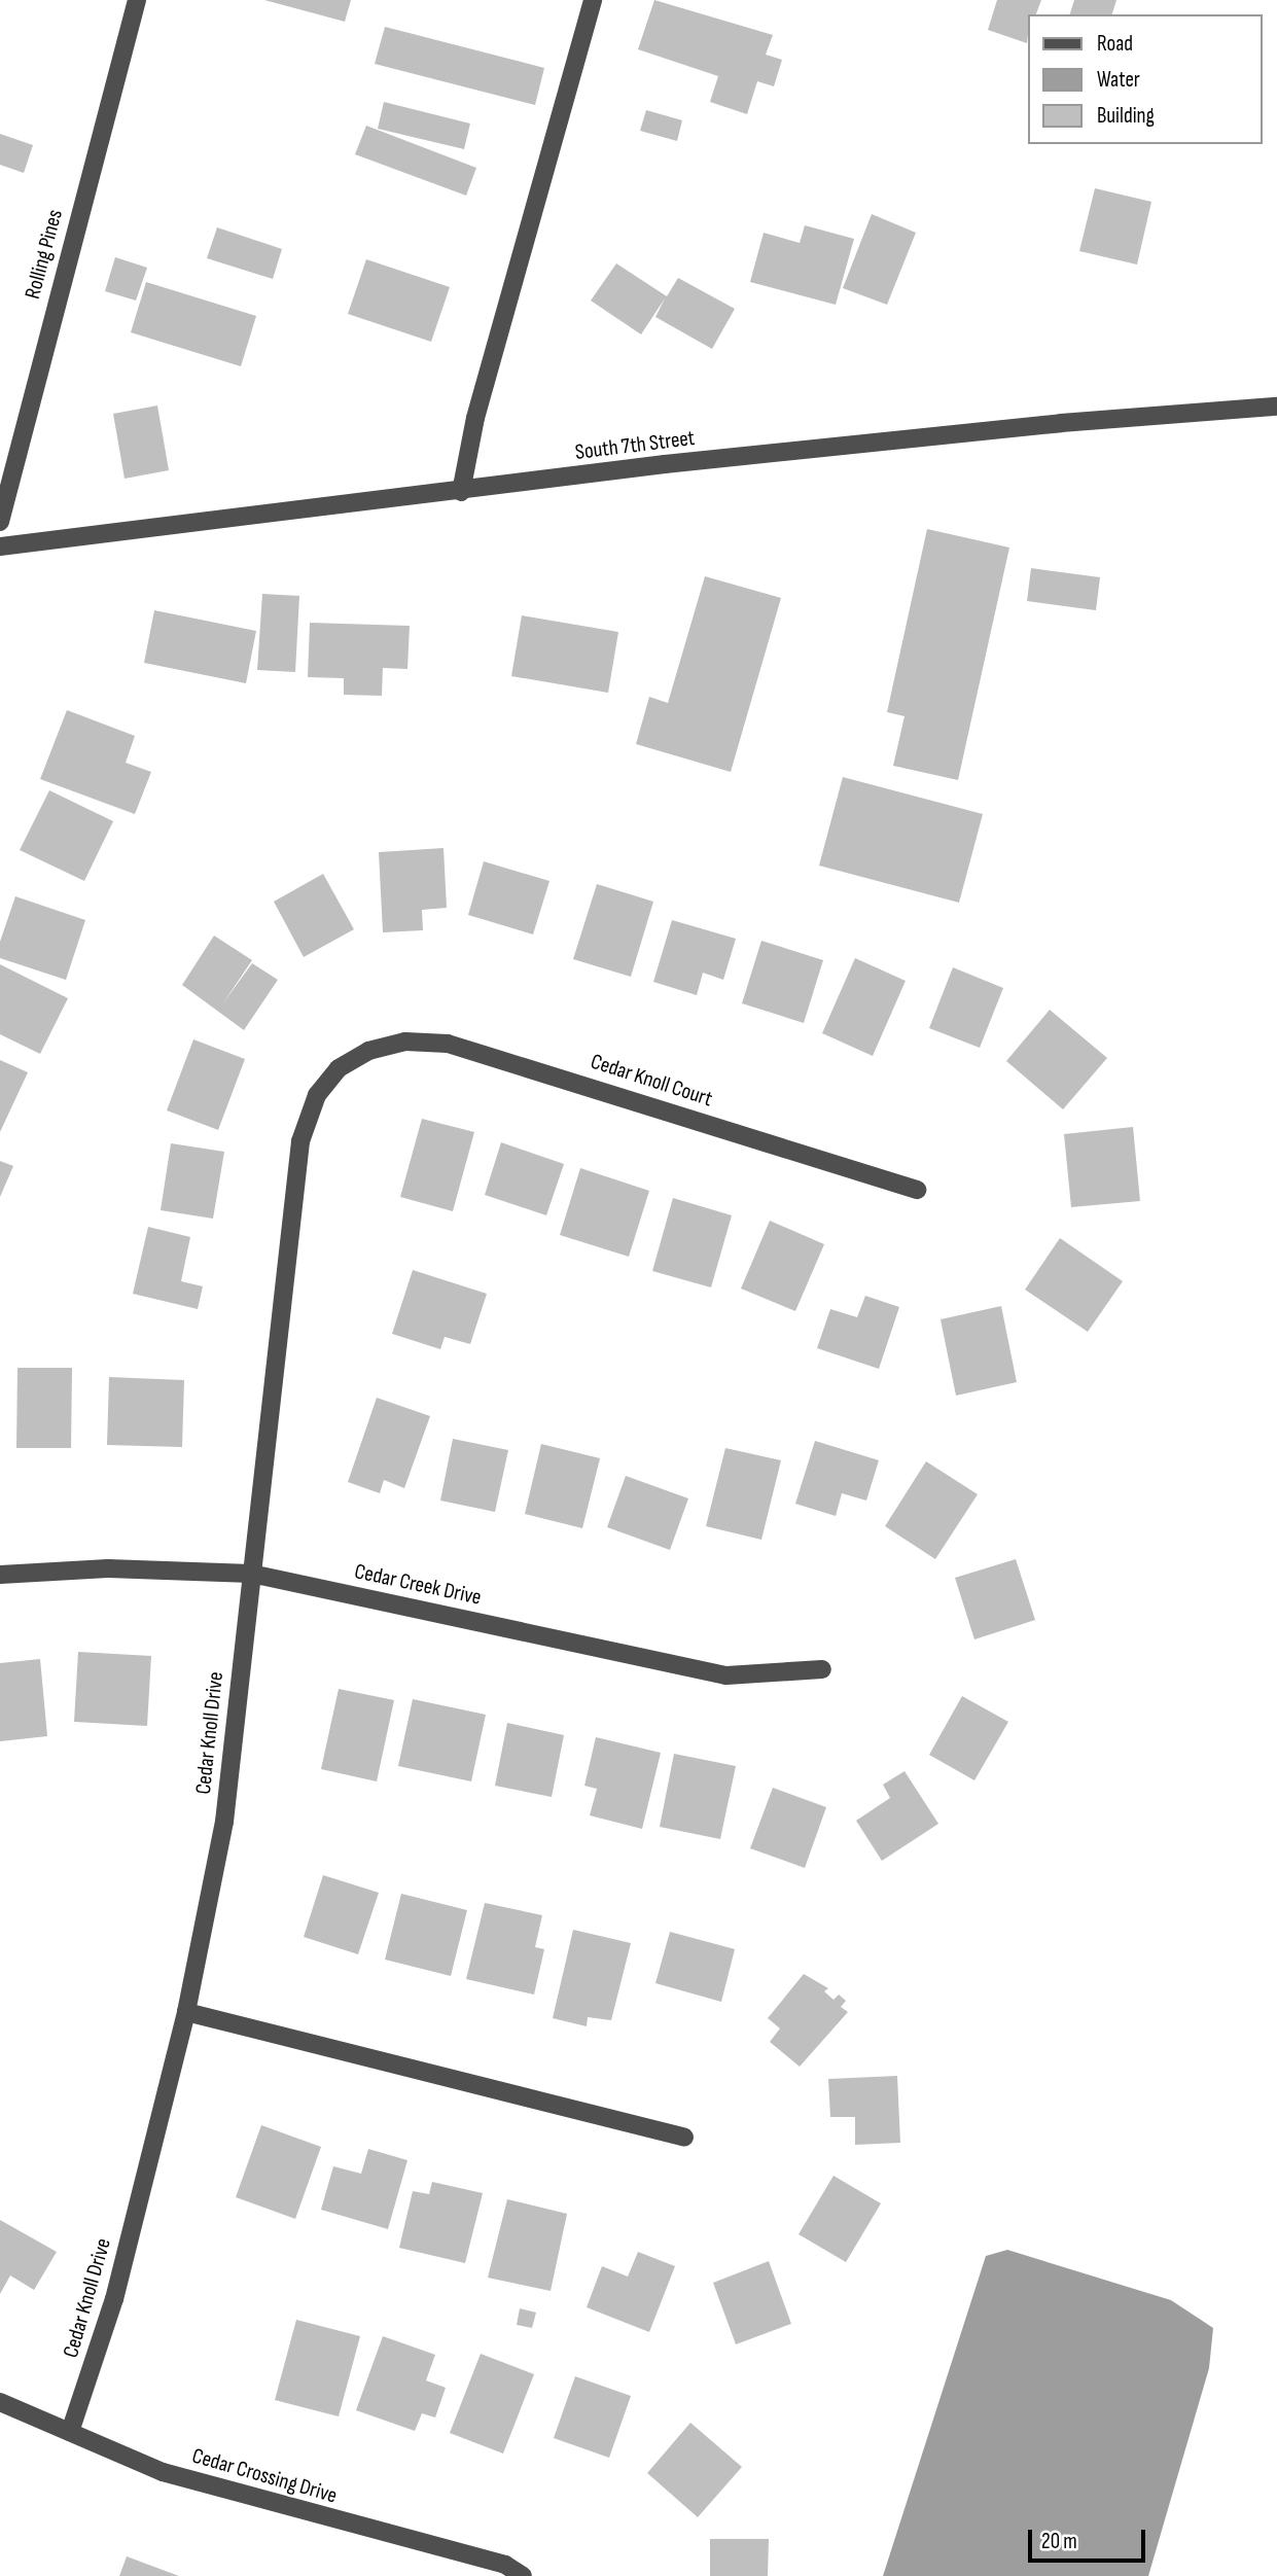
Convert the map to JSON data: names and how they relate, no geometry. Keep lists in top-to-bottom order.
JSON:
{
  "streets": {
    "street": [
      "Rolling Pines",
      "South 7th Street",
      "Cedar Knoll Court",
      "Cedar Creek Drive",
      "Cedar Knoll Drive",
      "Cedar Crossing Drive"
    ]
  },
  "crossings": [
    ["Cedar Knoll Court", "Cedar Knoll Drive"],
    ["Cedar Creek Drive", "Cedar Knoll Drive"],
    ["Cedar Knoll Drive", "Cedar Crossing Drive"]
  ],
  "legend": ["Road", "Water", "Building"],
  "scale_bar": "20 m"
}
